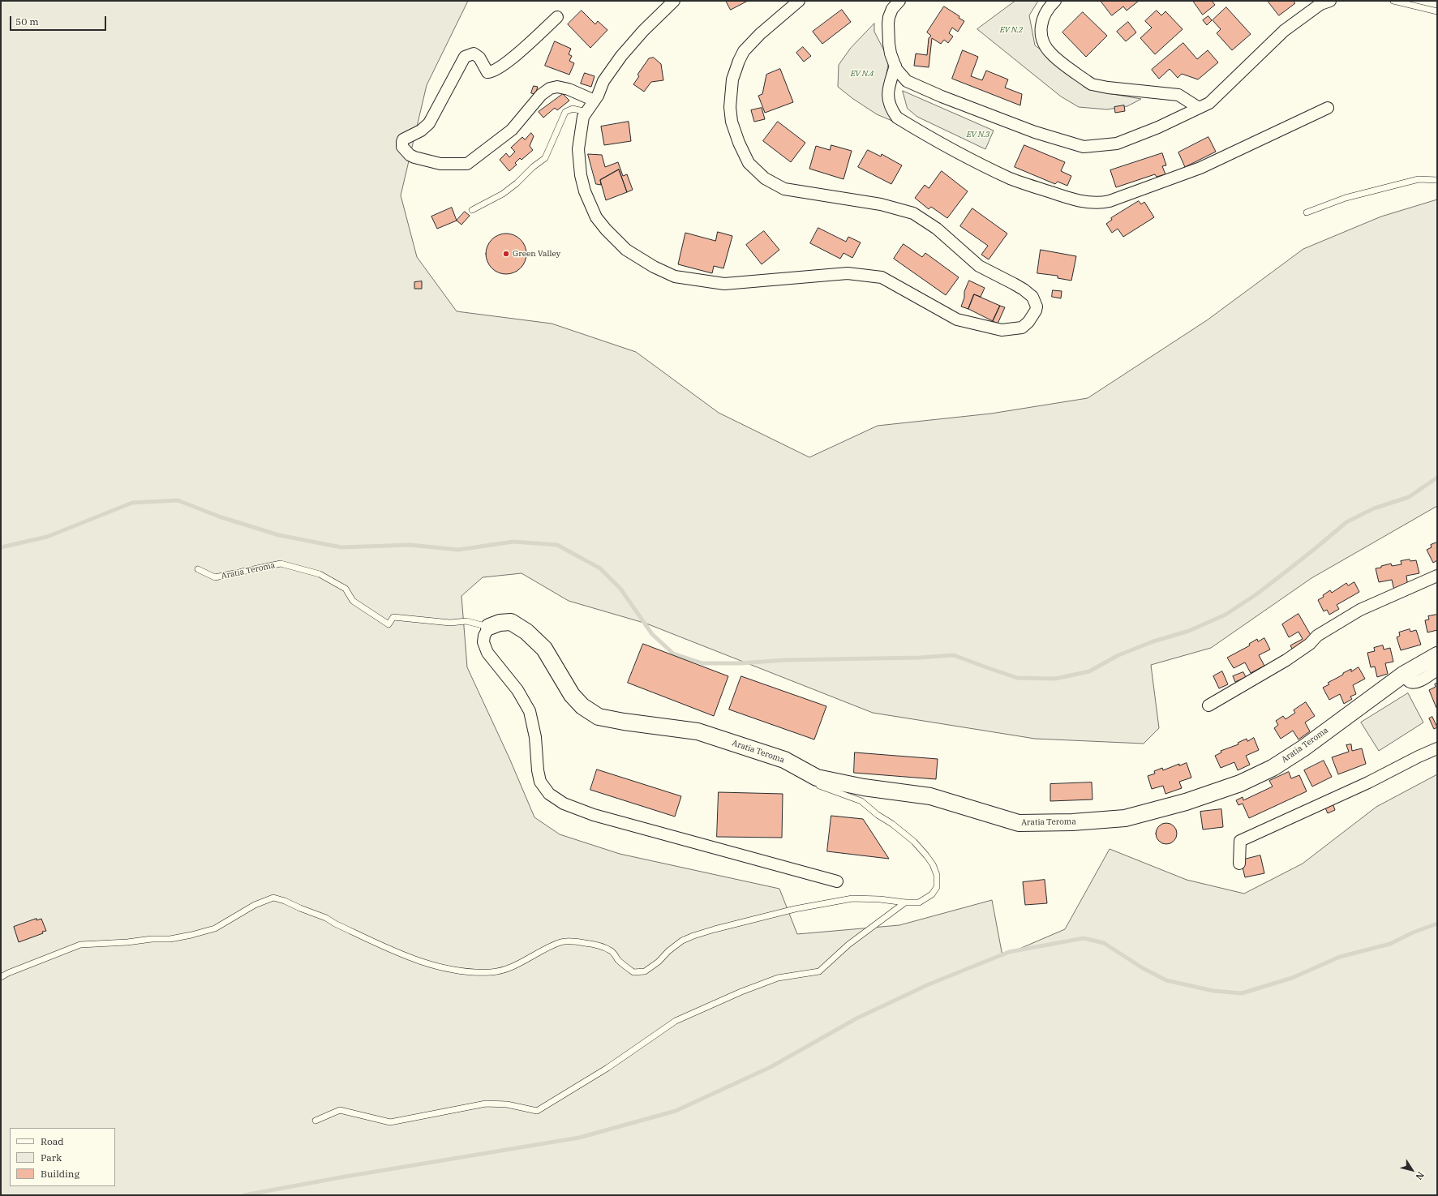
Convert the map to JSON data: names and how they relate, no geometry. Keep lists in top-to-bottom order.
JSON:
{
  "streets": {
    "main road": ["Aratia Teroma"]
  },
  "parks": ["EV N.2", "EV N.4", "EV N.3"],
  "places": ["Green Valley"],
  "legend": ["Road", "Park", "Building"],
  "scale_bar": "50 m",
  "north": "bottom right"
}
